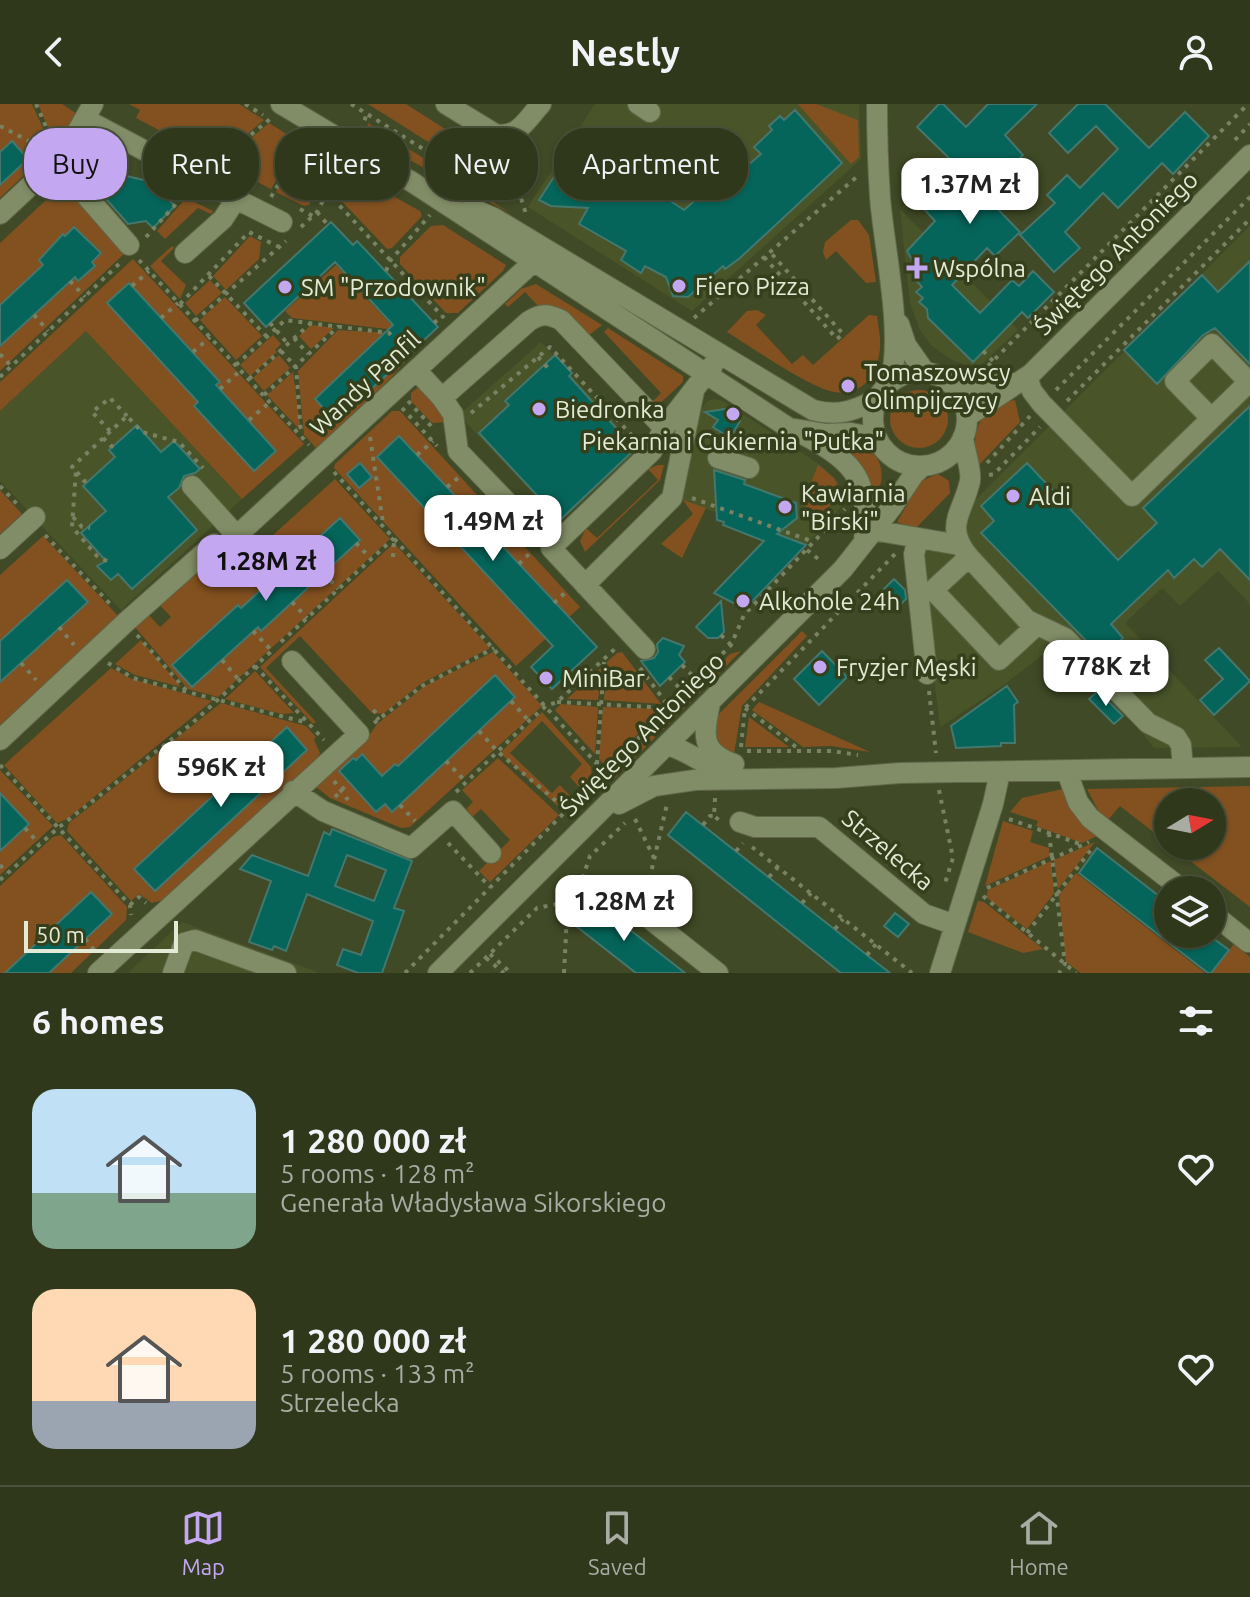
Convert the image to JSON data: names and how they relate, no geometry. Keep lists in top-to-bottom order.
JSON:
{
  "streets": {
    "street": ["Świętego Antoniego", "Wandy Panfil", "Strzelecka"]
  },
  "places": {
    "health": ["Wspólna"],
    "other": [
      "Fiero Pizza",
      "SM \"Przodownik\"",
      "Tomaszowscy Olimpijczycy",
      "Biedronka",
      "Piekarnia i Cukiernia \"Putka\"",
      "Aldi",
      "Kawiarnia \"Birski\"",
      "Alkohole 24h",
      "Fryzjer Męski",
      "MiniBar"
    ]
  },
  "scale_bar": "50 m",
  "north": "right",
  "page": {
    "header": "Nestly",
    "chip": [
      "Buy",
      "Rent",
      "Filters",
      "New",
      "Apartment"
    ],
    "price": [
      "1.37M zł",
      "1.49M zł",
      "1.28M zł",
      "778K zł",
      "596K zł",
      "1.28M zł"
    ],
    "scale": "50 m",
    "heading": "6 homes",
    "list": [
      {
        "name": "1 280 000 zł",
        "note": "5 rooms · 128 m² · Generała Władysława Sikorskiego"
      },
      {
        "name": "1 280 000 zł",
        "note": "5 rooms · 133 m² · Strzelecka"
      }
    ],
    "tabs": ["Map", "Saved", "Home"]
  }
}
